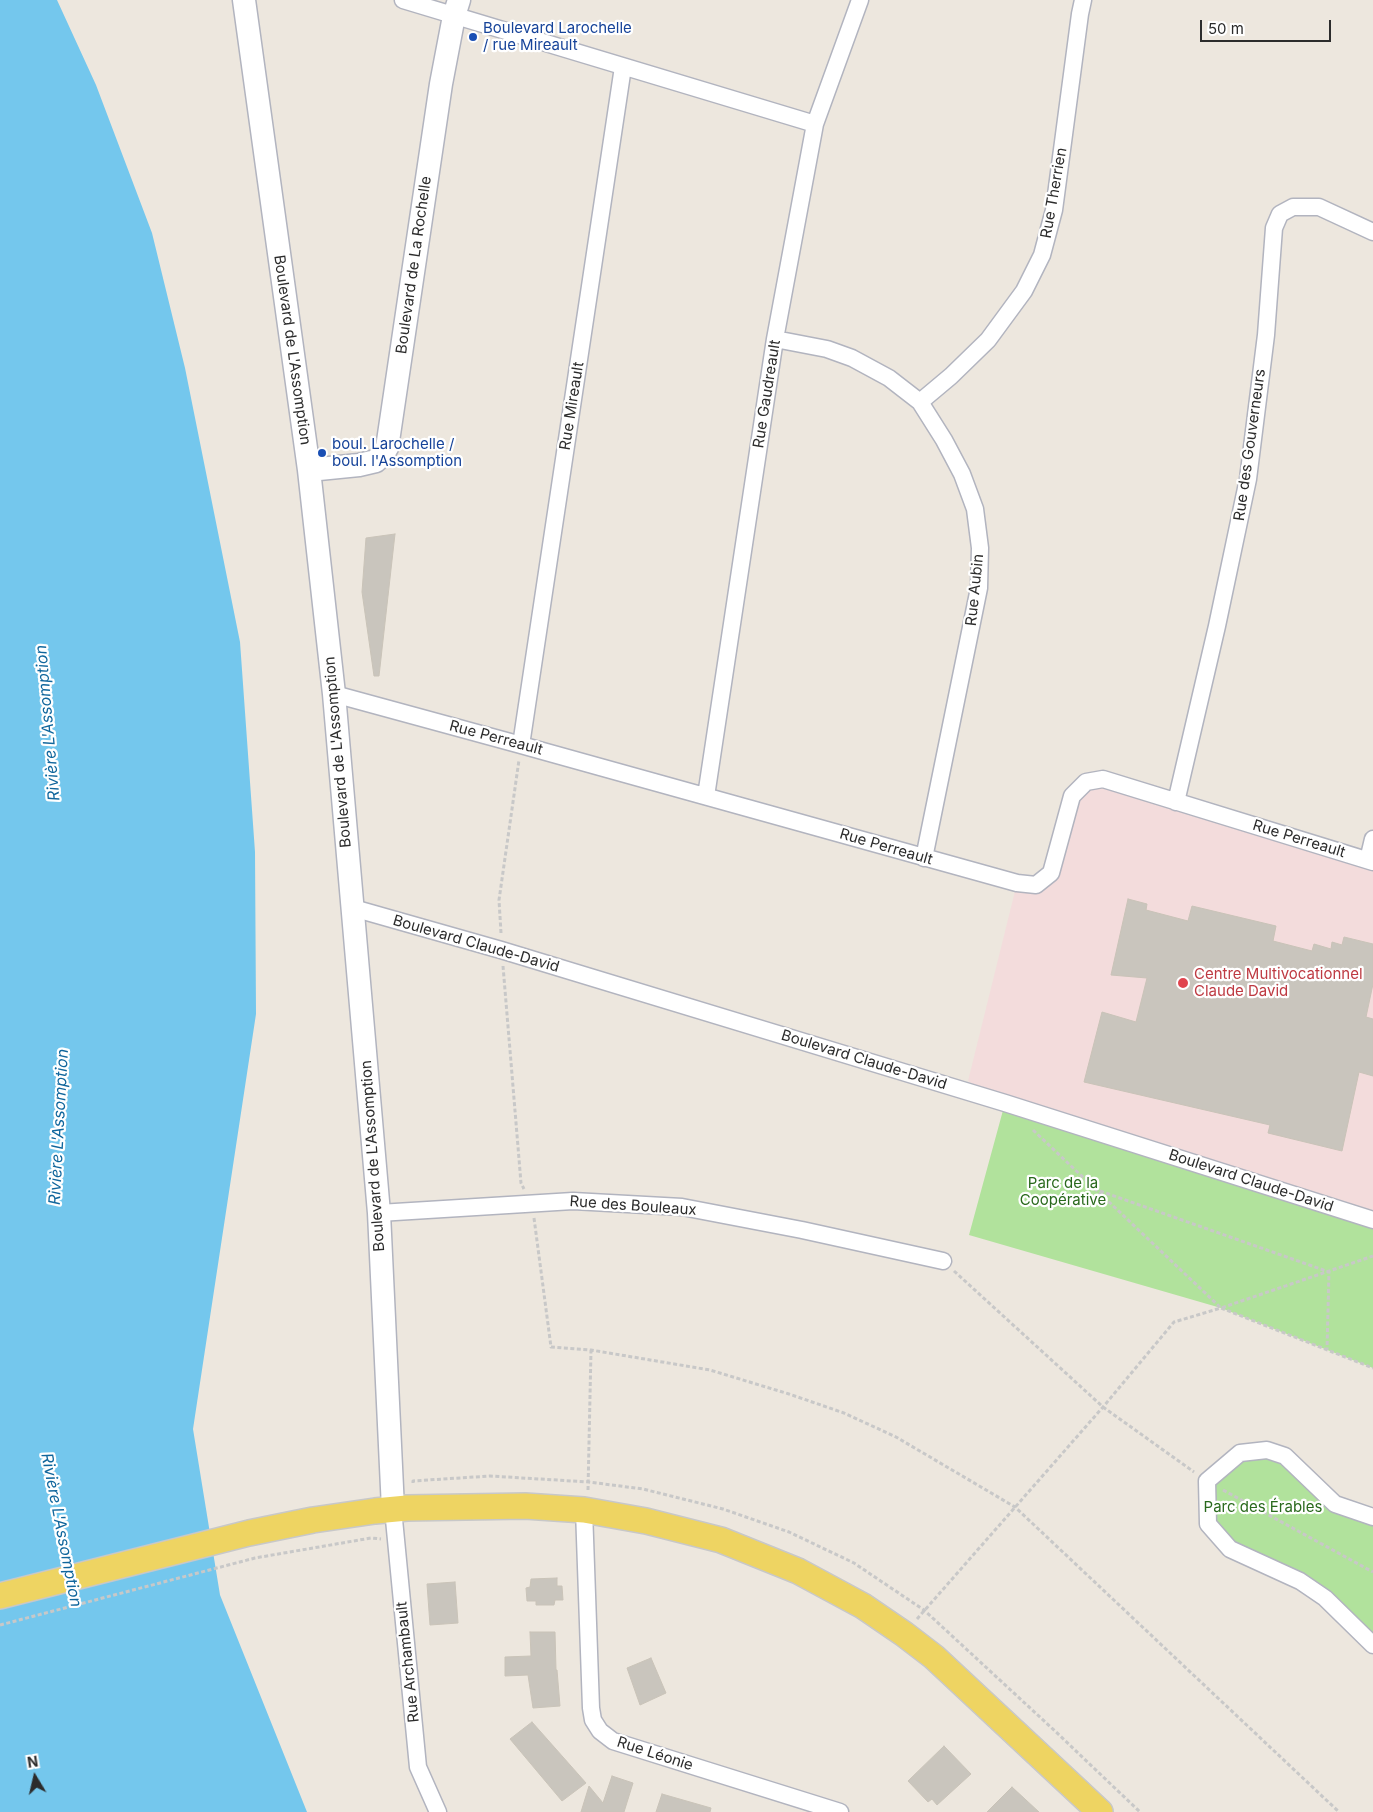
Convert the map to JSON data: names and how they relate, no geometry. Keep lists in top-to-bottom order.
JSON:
{
  "streets": {
    "street": [
      "Rue Therrien",
      "Boulevard de La Rochelle",
      "Boulevard de L'Assomption",
      "Rue Gaudreault",
      "Rue Mireault",
      "Rue des Gouverneurs",
      "Rue Aubin",
      "Rue Perreault",
      "Boulevard Claude-David",
      "Rue des Bouleaux",
      "Rue Archambault",
      "Rue Léonie"
    ]
  },
  "crossings": [
    ["Rue Therrien", "Rue Aubin"],
    ["Boulevard de La Rochelle", "Boulevard de L'Assomption"],
    ["Boulevard de L'Assomption", "Rue Perreault"],
    ["Boulevard de L'Assomption", "Boulevard Claude-David"],
    ["Boulevard de L'Assomption", "Rue des Bouleaux"],
    ["Boulevard de L'Assomption", "Rue Archambault"],
    ["Rue Gaudreault", "Rue Aubin"],
    ["Rue Gaudreault", "Rue Perreault"],
    ["Rue Mireault", "Rue Perreault"],
    ["Rue des Gouverneurs", "Rue Perreault"],
    ["Rue Aubin", "Rue Perreault"]
  ],
  "water": ["Rivière L'Assomption"],
  "parks": ["Parc de la Coopérative", "Parc des Érables"],
  "places": ["Boulevard Larochelle / rue Mireault", "boul. Larochelle / boul. l'Assomption", "Centre Multivocationnel Claude David"],
  "scale_bar": "50 m",
  "north": "top"
}
